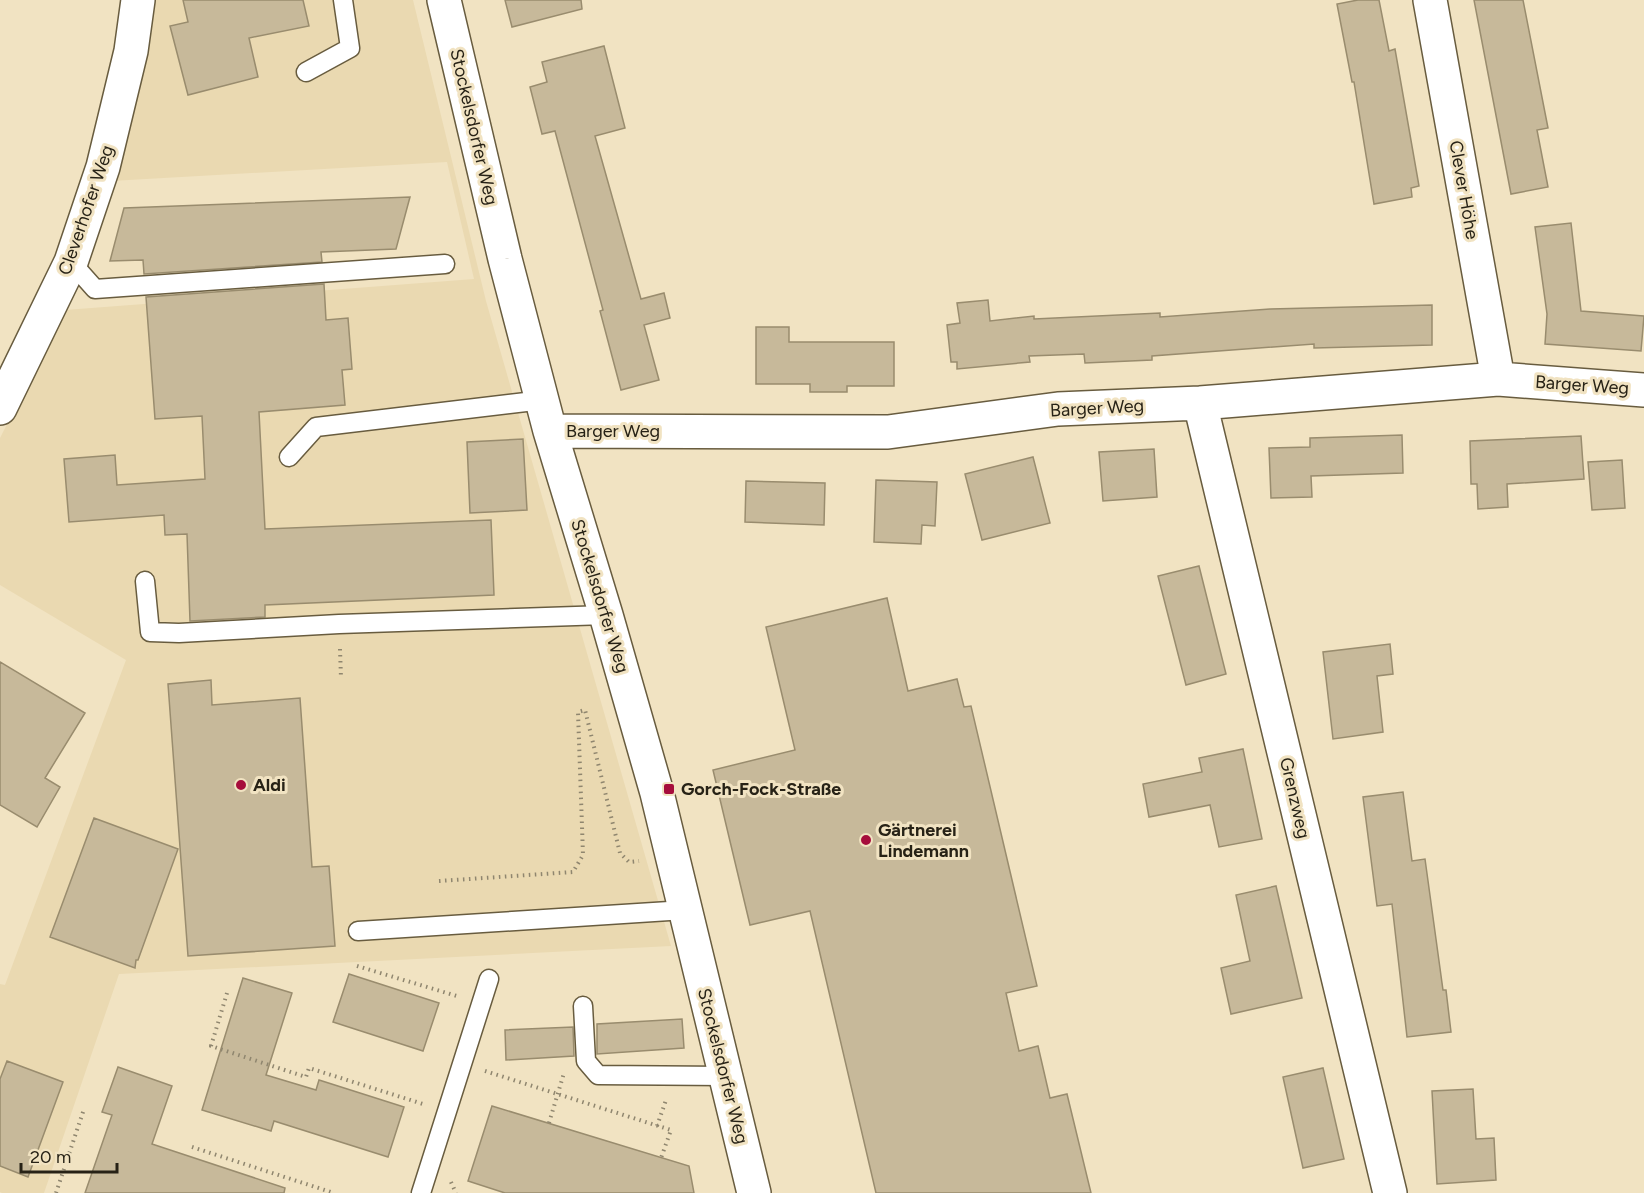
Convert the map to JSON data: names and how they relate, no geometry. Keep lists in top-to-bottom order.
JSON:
{
  "streets": {
    "street": [
      "Stockelsdorfer Weg",
      "Clever Höhe",
      "Cleverhofer Weg",
      "Barger Weg",
      "Grenzweg"
    ]
  },
  "crossings": [
    ["Stockelsdorfer Weg", "Barger Weg"],
    ["Clever Höhe", "Barger Weg"],
    ["Barger Weg", "Grenzweg"]
  ],
  "places": {
    "other": ["Aldi", "Gärtnerei Lindemann"],
    "transit": ["Gorch-Fock-Straße"]
  },
  "scale_bar": "20 m"
}
